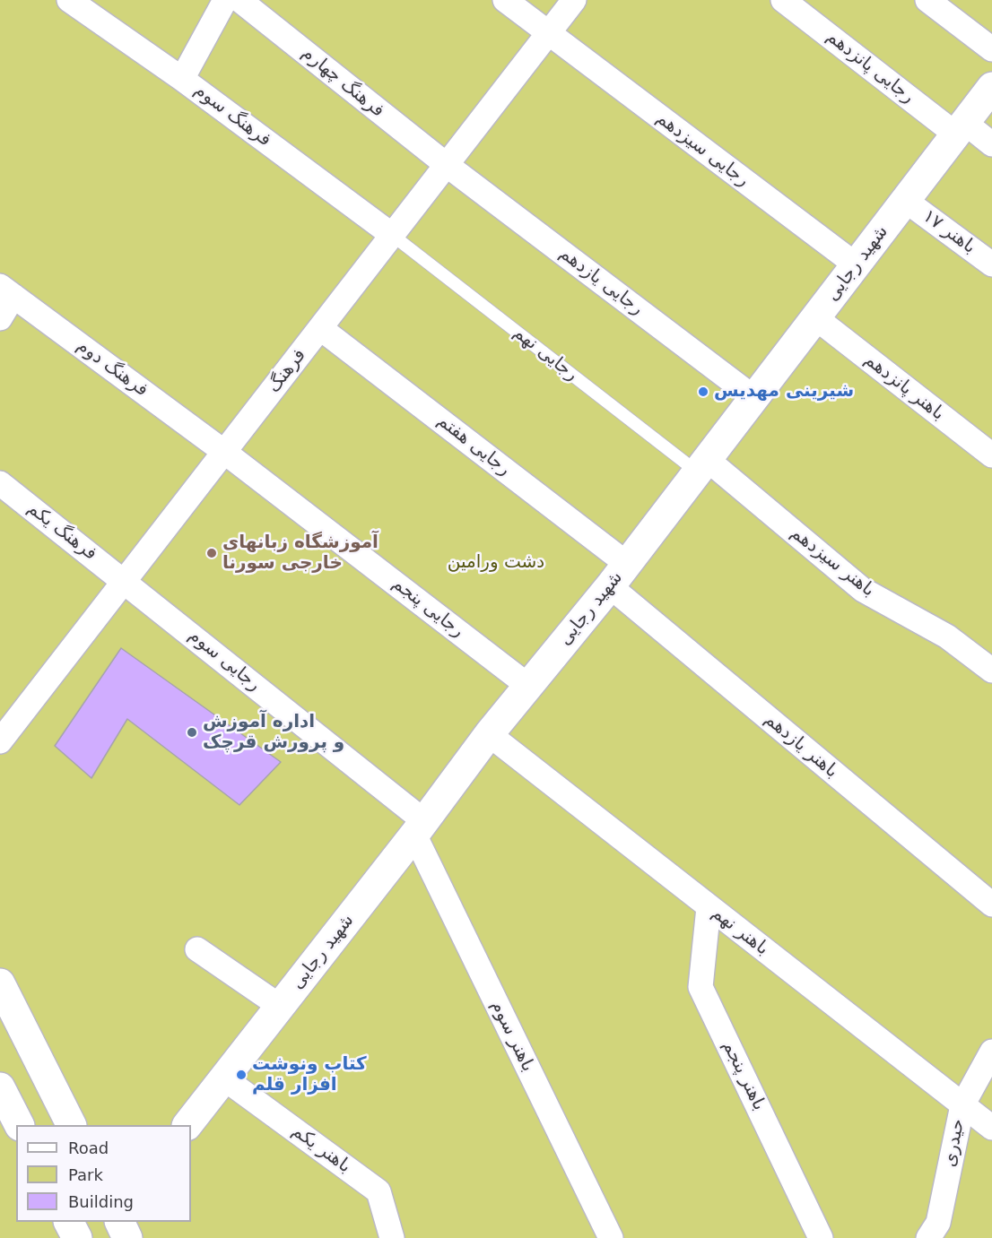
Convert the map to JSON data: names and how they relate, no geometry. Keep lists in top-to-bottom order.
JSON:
{
  "streets": {
    "street": [
      "رجایی پانزدهم",
      "فرهنگ چهارم",
      "فرهنگ سوم",
      "رجایی سیزدهم",
      "باهنر ۱۷",
      "شهید رجایی",
      "رجایی یازدهم",
      "فرهنگ دوم",
      "فرهنگ",
      "باهنر پانزدهم",
      "رجایی هفتم",
      "فرهنگ یکم",
      "باهنر سیزدهم",
      "رجایی پنجم",
      "رجایی سوم",
      "باهنر یازدهم",
      "باهنر نهم",
      "باهنر سوم",
      "باهنر پنجم",
      "حیدری",
      "باهنر یکم"
    ],
    "lane": ["رجایی نهم"]
  },
  "crossings": [
    ["رجایی پانزدهم", "شهید رجایی"],
    ["فرهنگ چهارم", "رجایی یازدهم"],
    ["فرهنگ چهارم", "فرهنگ"],
    ["فرهنگ سوم", "رجایی نهم"],
    ["فرهنگ سوم", "فرهنگ"],
    ["رجایی سیزدهم", "شهید رجایی"],
    ["رجایی سیزدهم", "فرهنگ"],
    ["باهنر ۱۷", "شهید رجایی"],
    ["شهید رجایی", "رجایی یازدهم"],
    ["شهید رجایی", "رجایی نهم"],
    ["شهید رجایی", "باهنر پانزدهم"],
    ["شهید رجایی", "رجایی هفتم"],
    ["شهید رجایی", "باهنر سیزدهم"],
    ["شهید رجایی", "رجایی پنجم"],
    ["شهید رجایی", "رجایی سوم"],
    ["شهید رجایی", "باهنر یازدهم"],
    ["شهید رجایی", "باهنر نهم"],
    ["شهید رجایی", "باهنر سوم"],
    ["شهید رجایی", "باهنر یکم"],
    ["رجایی یازدهم", "فرهنگ"],
    ["رجایی نهم", "فرهنگ"],
    ["رجایی نهم", "باهنر سیزدهم"],
    ["فرهنگ دوم", "فرهنگ"],
    ["فرهنگ دوم", "رجایی پنجم"],
    ["فرهنگ", "رجایی هفتم"],
    ["فرهنگ", "فرهنگ یکم"],
    ["فرهنگ", "رجایی پنجم"],
    ["فرهنگ", "رجایی سوم"],
    ["رجایی هفتم", "باهنر یازدهم"],
    ["فرهنگ یکم", "رجایی سوم"],
    ["رجایی سوم", "باهنر سوم"],
    ["باهنر نهم", "باهنر پنجم"],
    ["باهنر نهم", "حیدری"]
  ],
  "parks": ["دشت ورامین"],
  "places": [
    "شیرینی مهدیس",
    "آموزشگاه زبانهای خارجی سورنا",
    "اداره آموزش و پرورش قرچک",
    "کتاب ونوشت افزار قلم"
  ],
  "legend": ["Road", "Park", "Building"]
}
